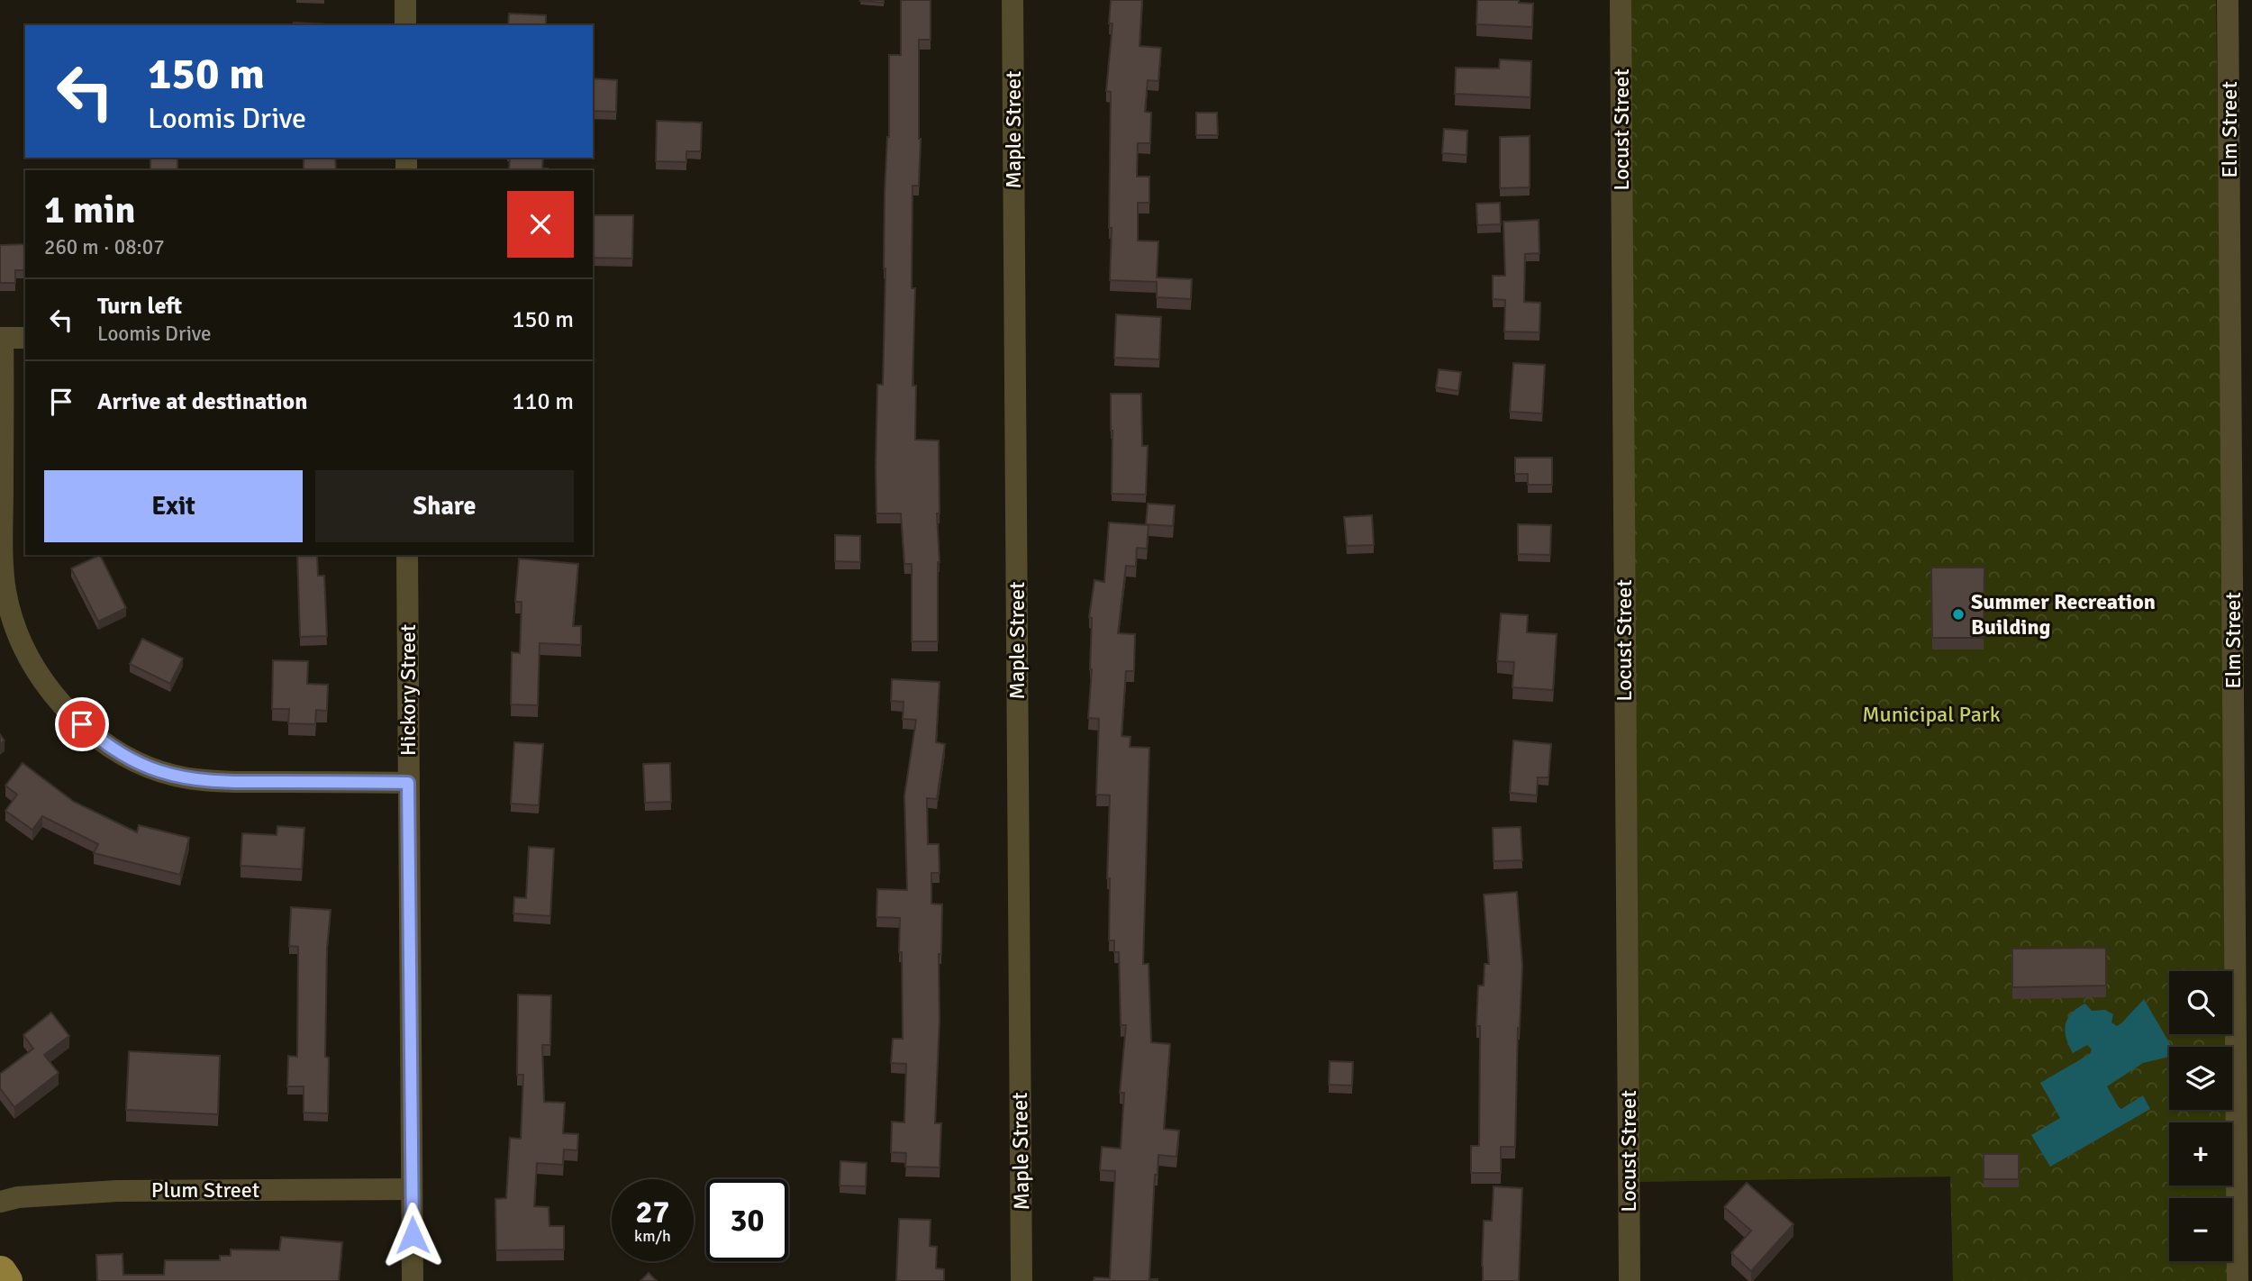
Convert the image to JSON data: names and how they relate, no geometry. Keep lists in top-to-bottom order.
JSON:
{
  "streets": {
    "street": [
      "Maple Street",
      "Locust Street",
      "Elm Street",
      "Hickory Street",
      "Plum Street"
    ]
  },
  "crossings": [
    ["Hickory Street", "Plum Street"]
  ],
  "parks": ["Municipal Park"],
  "places": ["Summer Recreation Building"],
  "page": {
    "turn": ["150 m", "Loomis Drive"],
    "heading": ["1 min", "260 m · 08:07"],
    "list": [
      {
        "name": "Turn left",
        "note": "Loomis Drive",
        "value": "150 m"
      },
      {
        "name": "Arrive at destination",
        "value": "110 m"
      }
    ],
    "buttons": ["Exit", "Share"],
    "map_buttons": ["+", "−"],
    "speed": "27 km/h",
    "limit": "30"
  }
}
